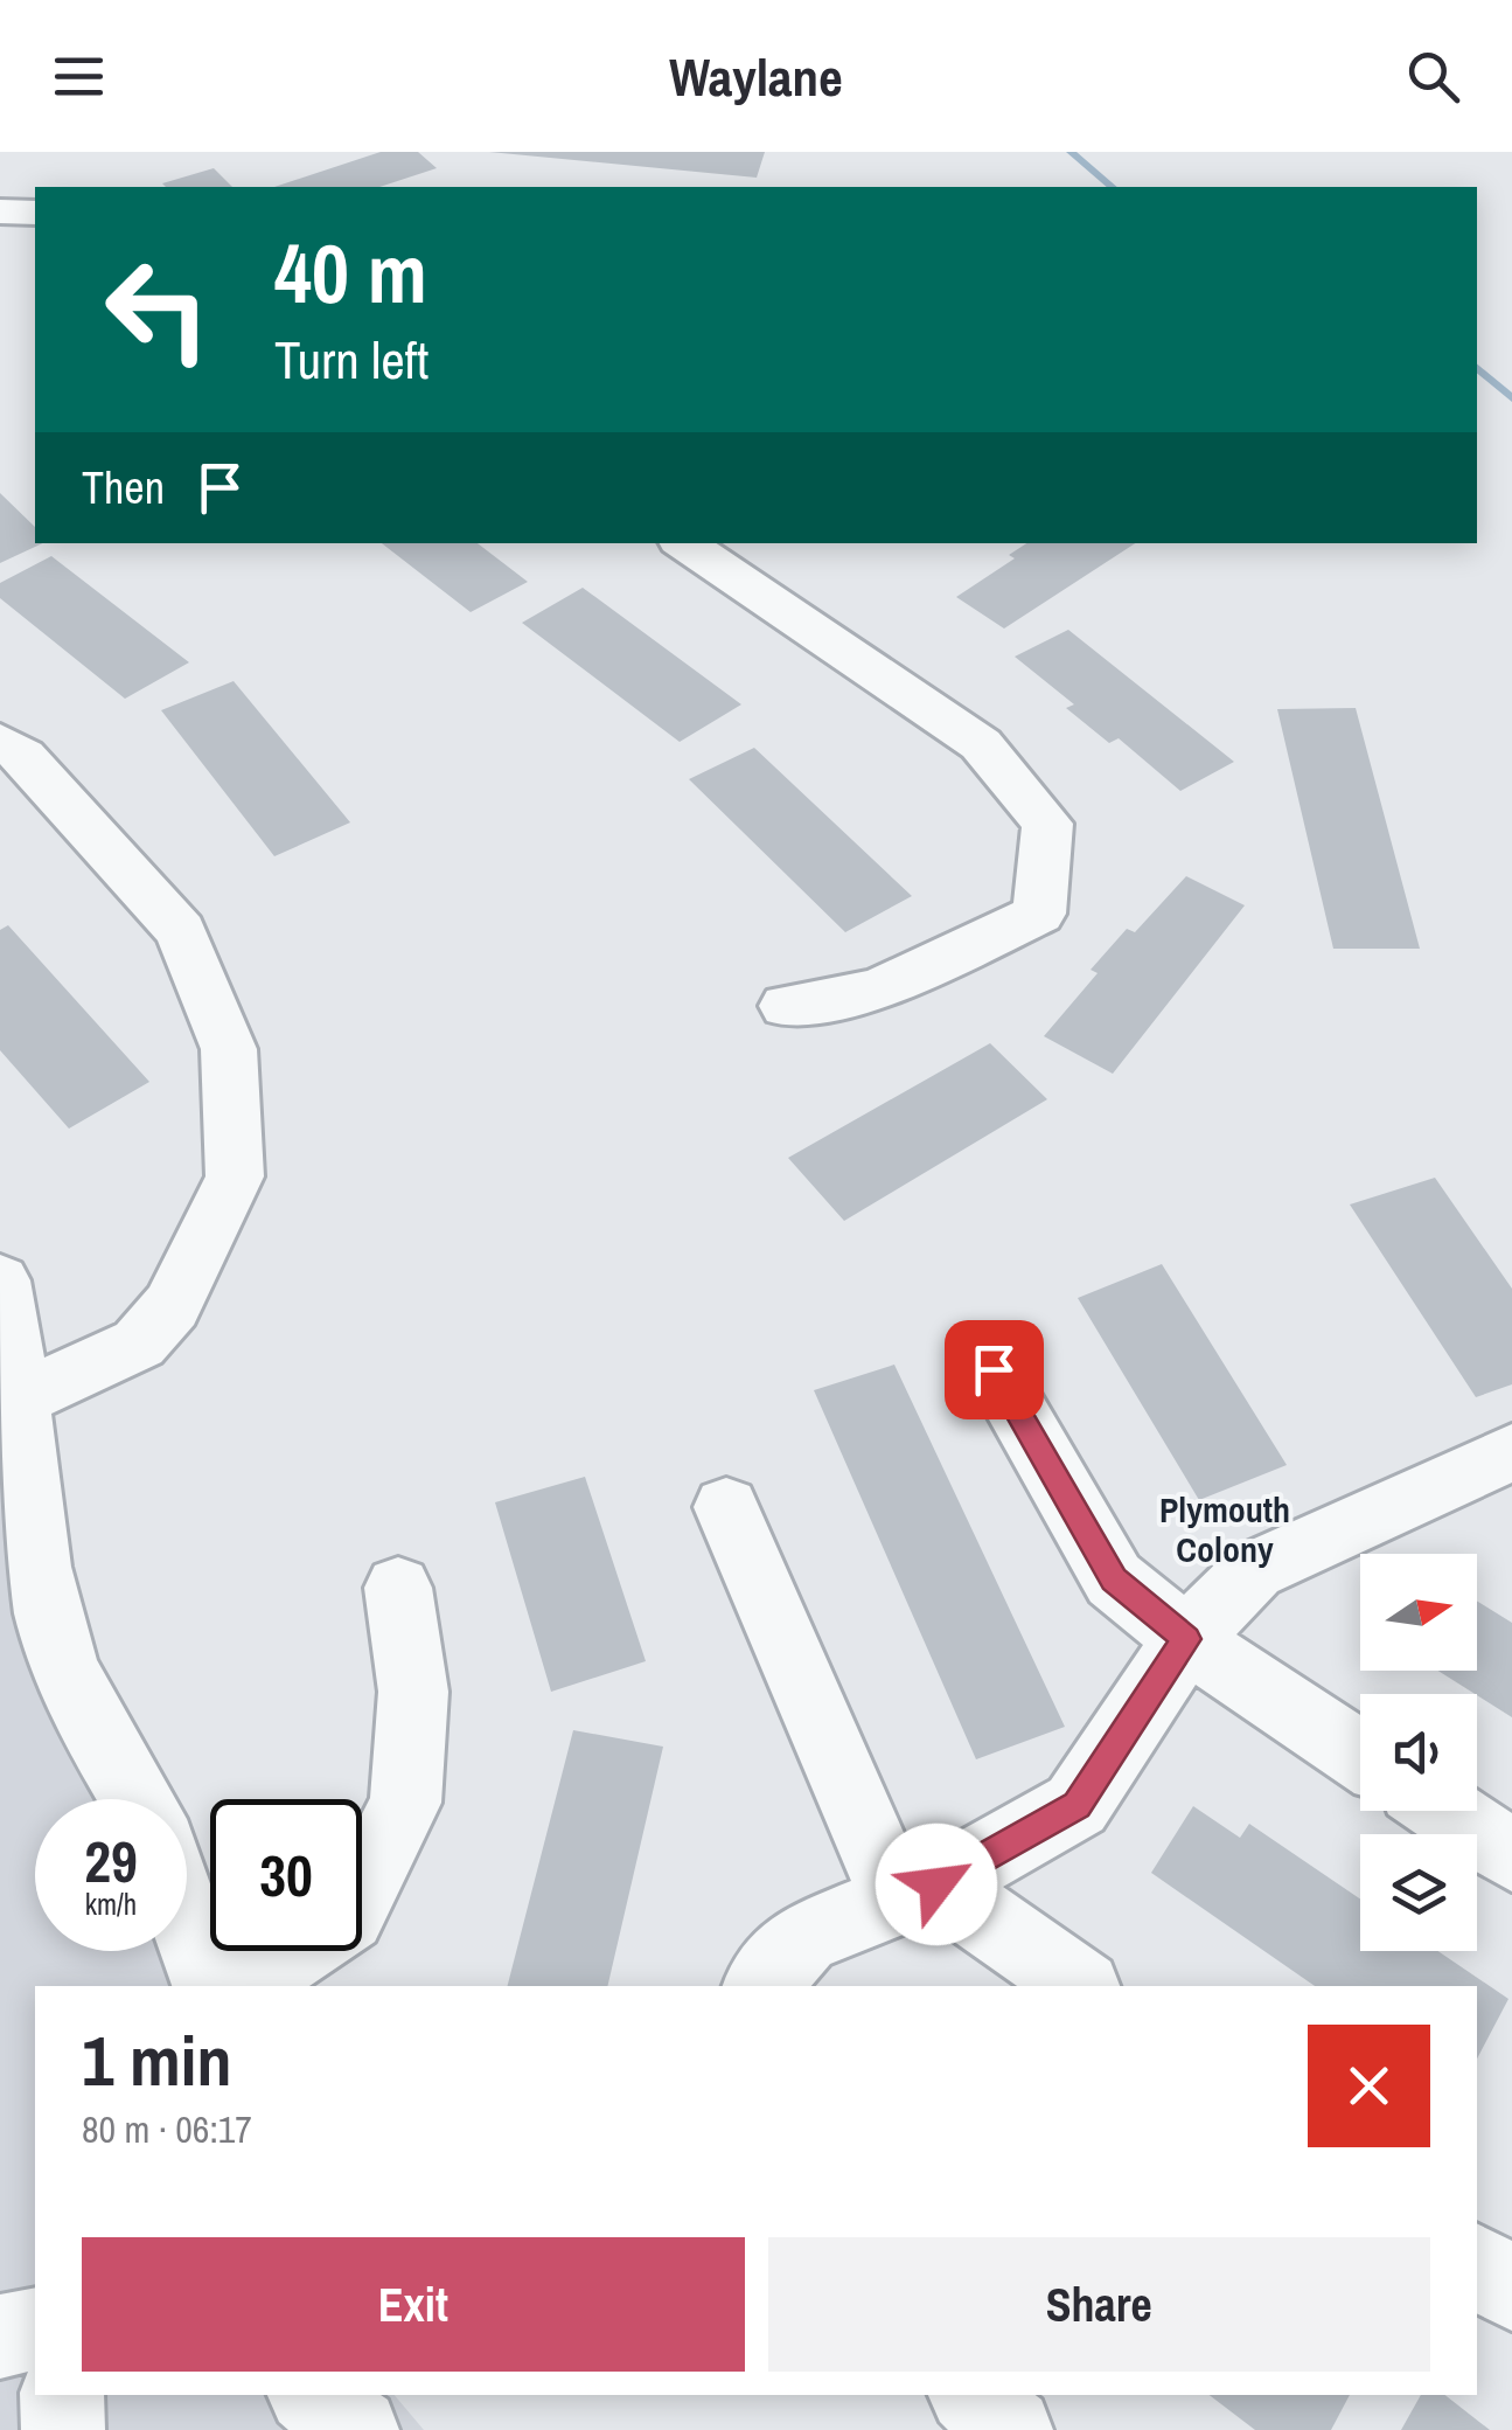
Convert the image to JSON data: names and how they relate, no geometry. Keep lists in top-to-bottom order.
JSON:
{
  "districts": ["Plymouth Colony"],
  "north": "right",
  "page": {
    "header": "Waylane",
    "turn": ["40 m", "Turn left"],
    "then": "Then",
    "speed": "29 km/h",
    "limit": "30",
    "heading": ["1 min", "80 m · 06:17"],
    "buttons": ["Exit", "Share"]
  }
}
